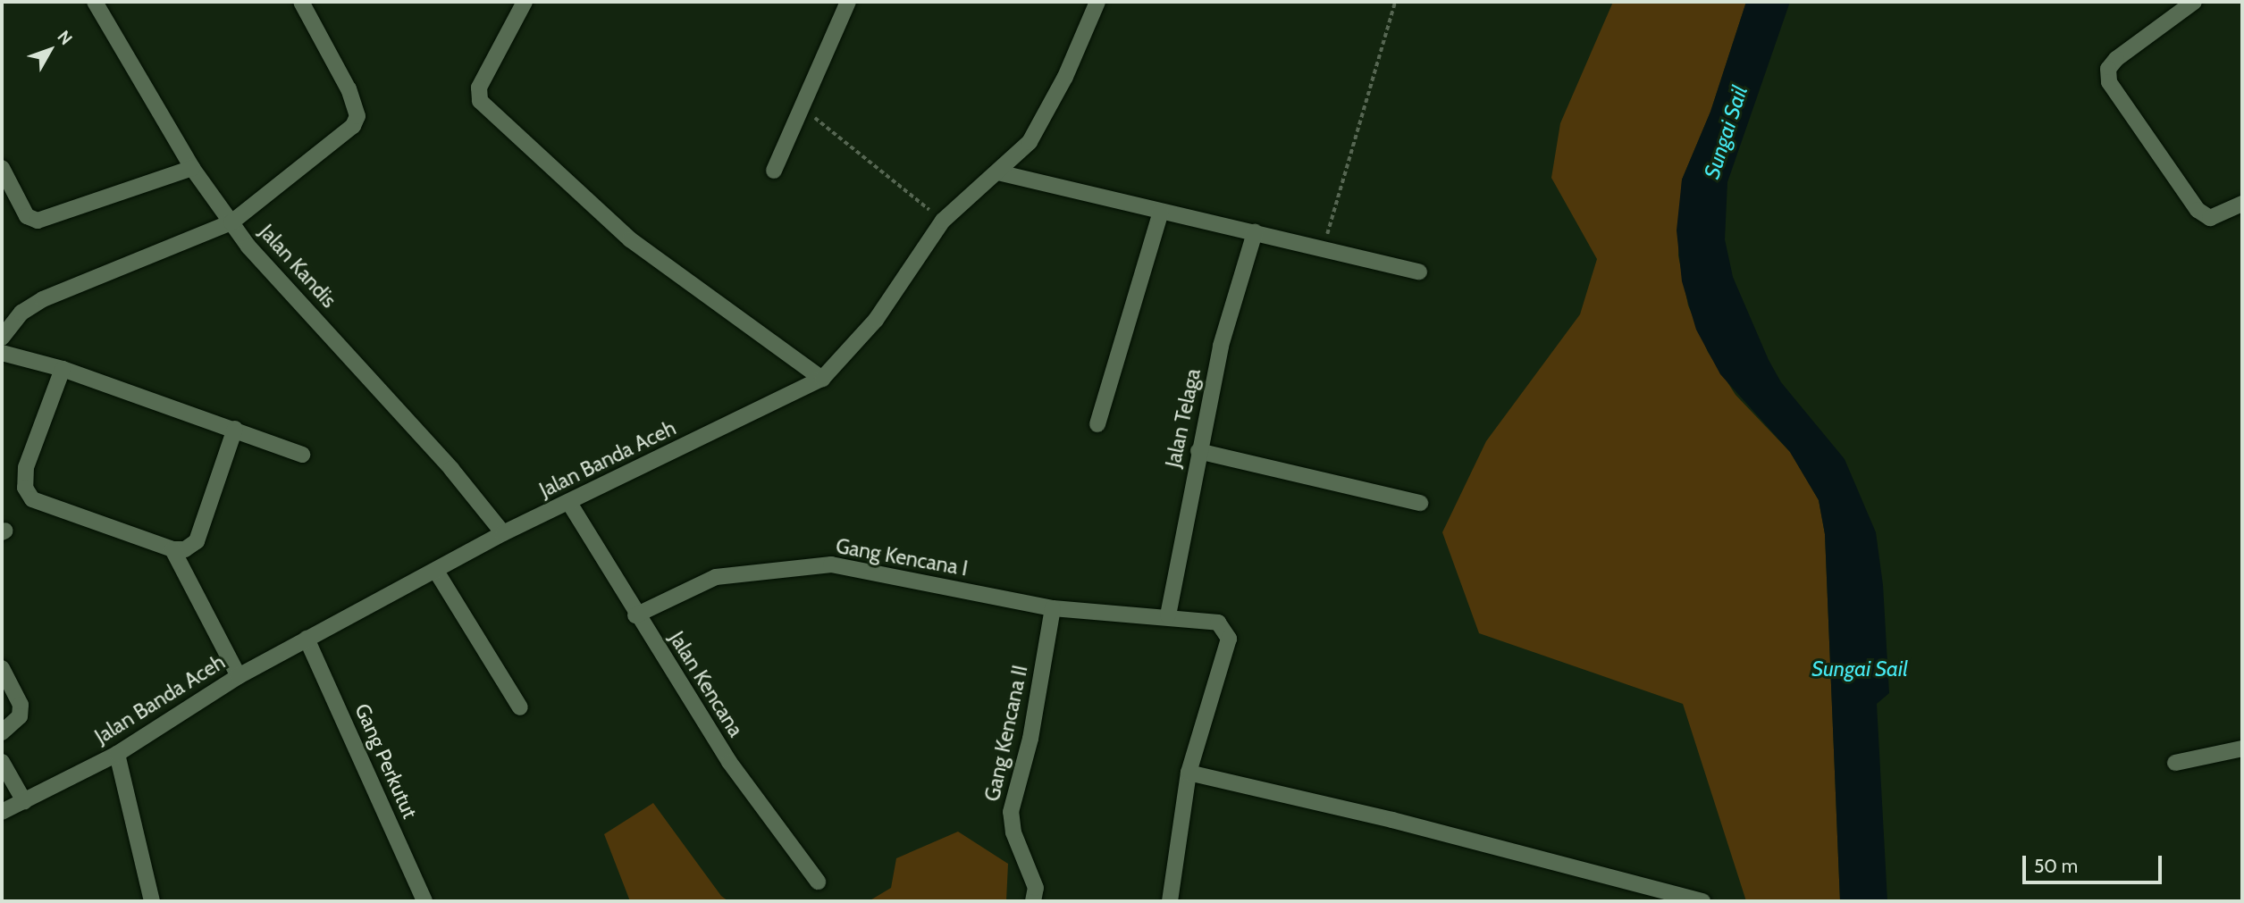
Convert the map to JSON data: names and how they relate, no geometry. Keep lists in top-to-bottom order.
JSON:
{
  "streets": {
    "street": [
      "Jalan Kandis",
      "Jalan Telaga",
      "Jalan Banda Aceh",
      "Gang Kencana I",
      "Jalan Kencana",
      "Gang Kencana II",
      "Gang Perkutut"
    ]
  },
  "crossings": [
    ["Jalan Kandis", "Jalan Banda Aceh"],
    ["Jalan Telaga", "Gang Kencana I"],
    ["Jalan Banda Aceh", "Jalan Kencana"],
    ["Jalan Banda Aceh", "Gang Perkutut"],
    ["Gang Kencana I", "Jalan Kencana"],
    ["Gang Kencana I", "Gang Kencana II"]
  ],
  "water": ["Sungai Sail"],
  "scale_bar": "50 m",
  "north": "top right"
}
